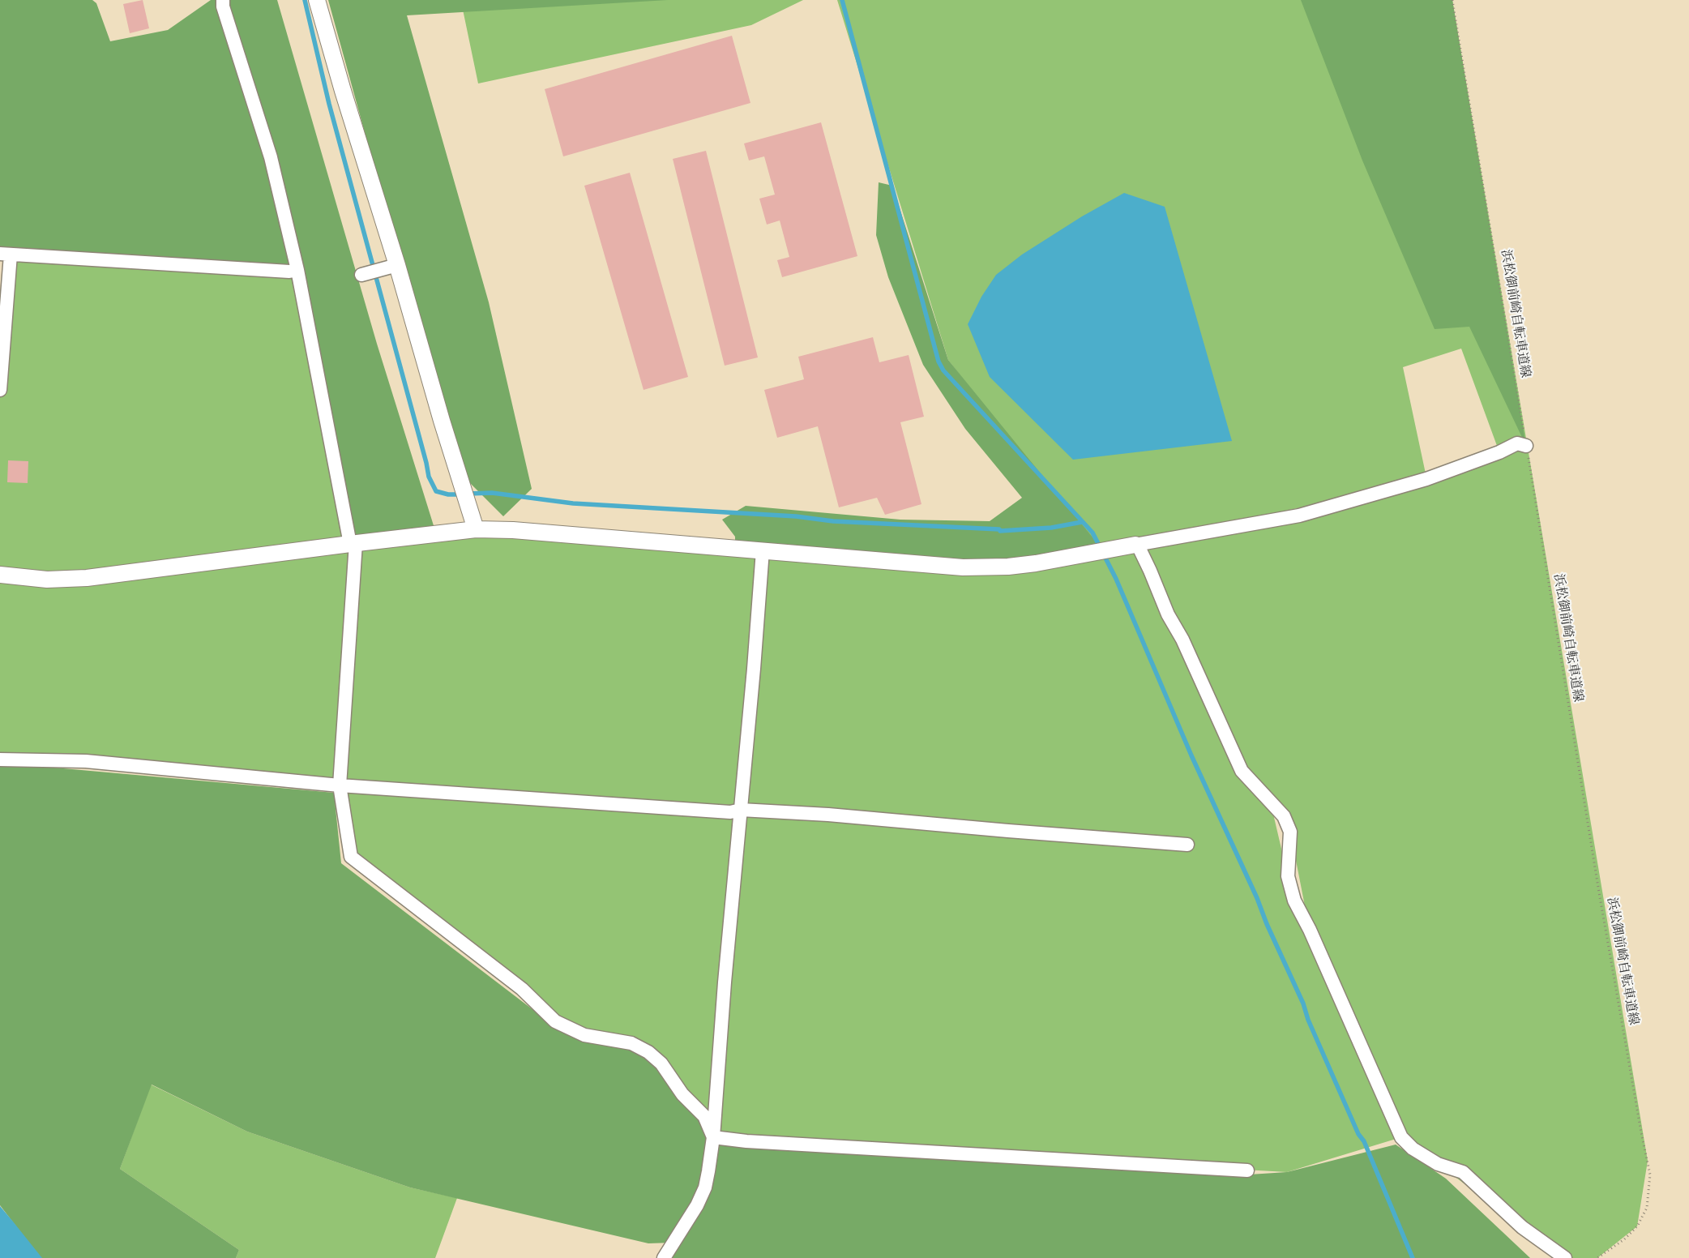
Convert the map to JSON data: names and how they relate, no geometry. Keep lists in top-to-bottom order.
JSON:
{
  "streets": {
    "path": ["浜松御前崎自転車道線"]
  }
}
